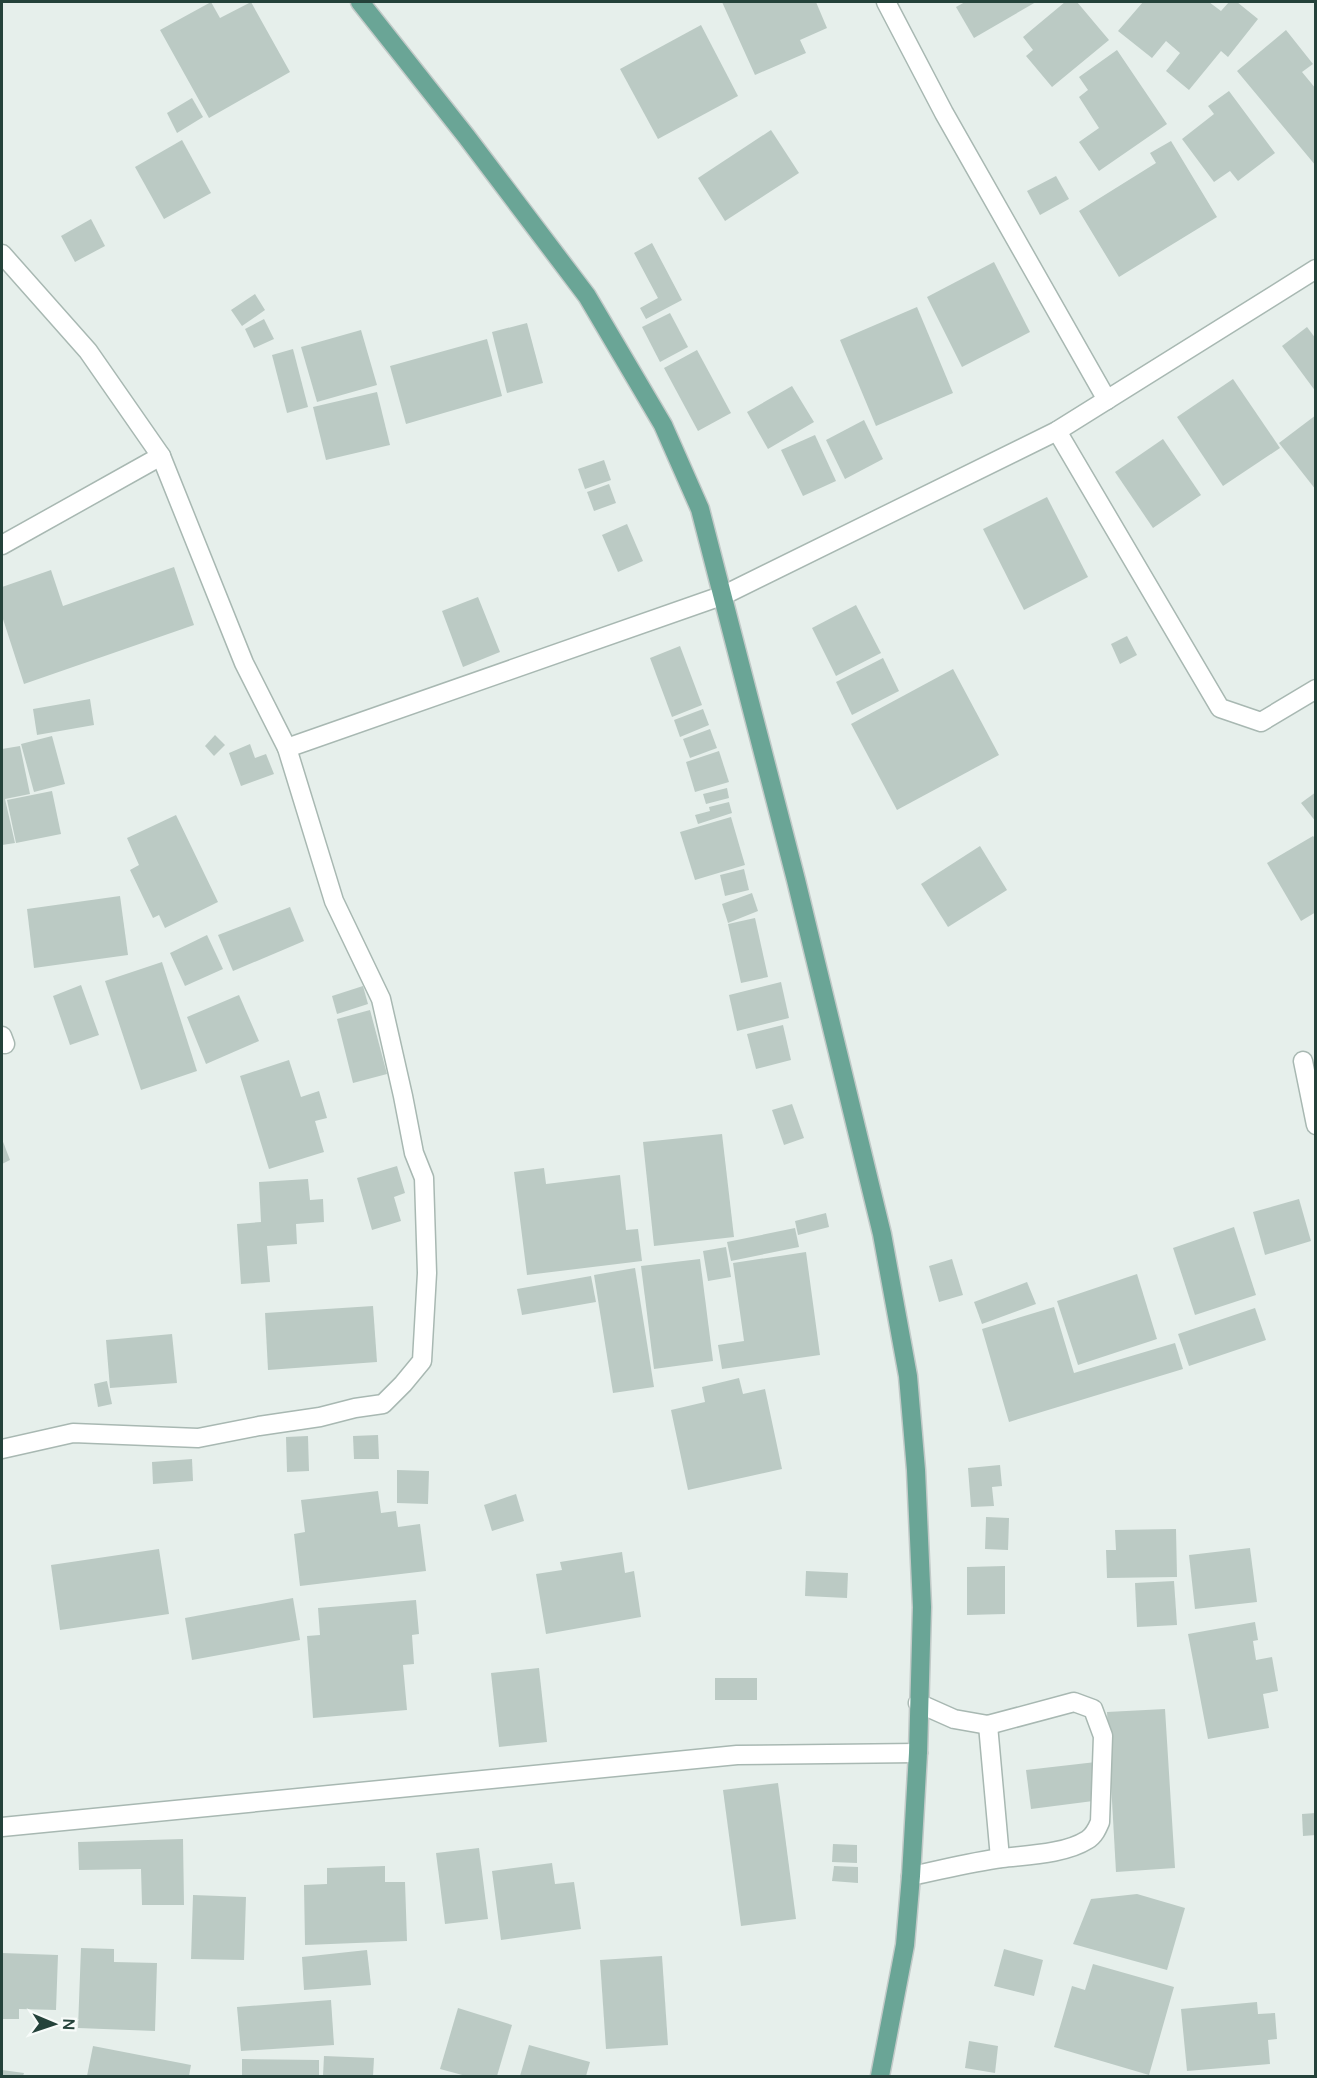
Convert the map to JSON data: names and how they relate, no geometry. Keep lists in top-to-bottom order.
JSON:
{
  "north": "right"
}
